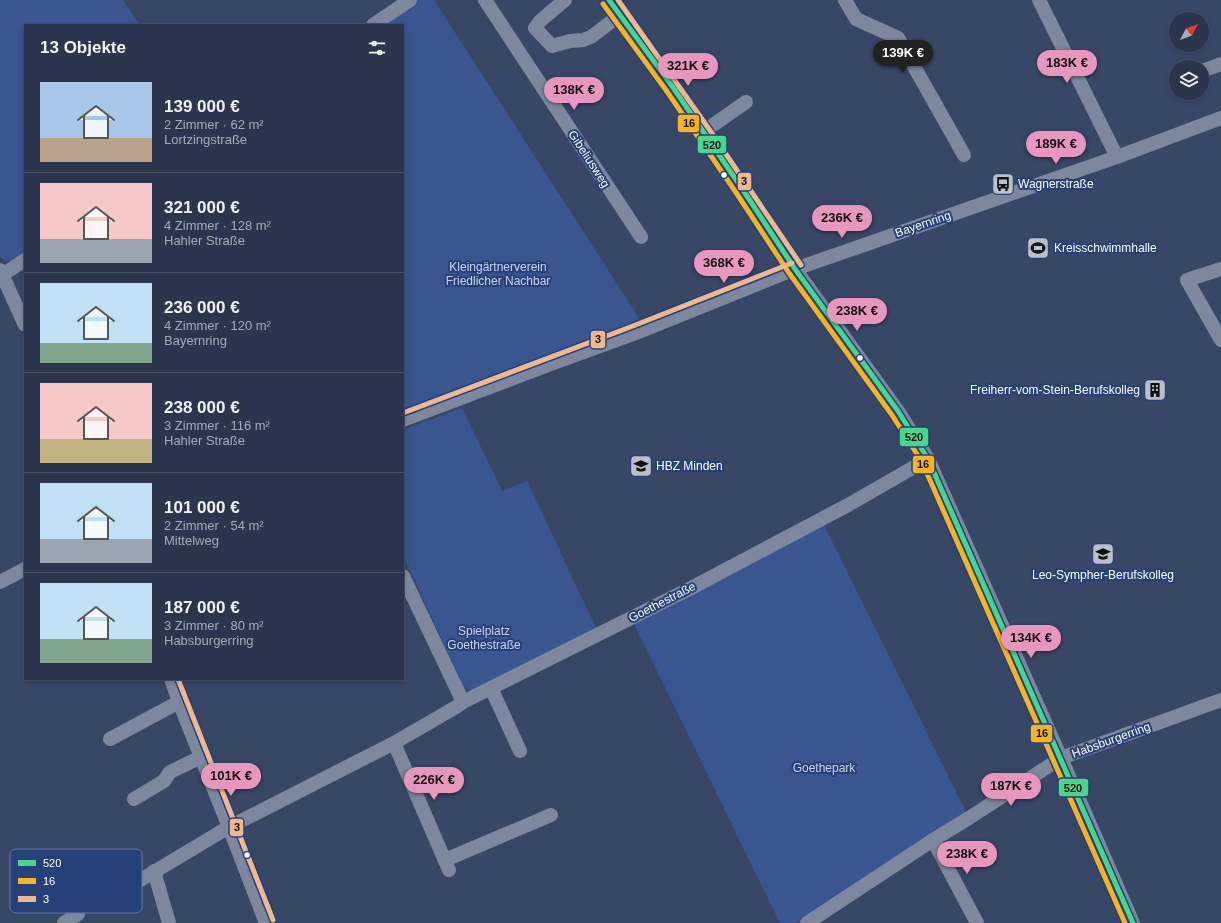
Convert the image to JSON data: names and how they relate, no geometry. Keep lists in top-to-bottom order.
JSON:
{
  "streets": {
    "street": [
      "Gibeliusweg",
      "Bayernring",
      "Goethestraße",
      "Habsburgerring"
    ]
  },
  "parks": ["Kleingärtnerverein Friedlicher Nachbar", "Spielplatz Goethestraße", "Goethepark"],
  "places": {
    "bus stop": ["Wagnerstraße"],
    "sports": ["Kreisschwimmhalle"],
    "building": ["Freiherr-vom-Stein-Berufskolleg"],
    "school or university": ["HBZ Minden", "Leo-Sympher-Berufskolleg"]
  },
  "lines": ["transit line 520", "transit line 3", "transit line 16"],
  "legend": ["520", "16", "3"],
  "north": "top right",
  "page": {
    "heading": "13 Objekte",
    "price": [
      "139K €",
      "183K €",
      "321K €",
      "138K €",
      "189K €",
      "236K €",
      "368K €",
      "238K €",
      "134K €",
      "101K €",
      "226K €",
      "187K €",
      "238K €"
    ],
    "list": [
      {
        "name": "139 000 €",
        "note": "2 Zimmer · 62 m² · Lortzingstraße"
      },
      {
        "name": "321 000 €",
        "note": "4 Zimmer · 128 m² · Hahler Straße"
      },
      {
        "name": "236 000 €",
        "note": "4 Zimmer · 120 m² · Bayernring"
      },
      {
        "name": "238 000 €",
        "note": "3 Zimmer · 116 m² · Hahler Straße"
      },
      {
        "name": "101 000 €",
        "note": "2 Zimmer · 54 m² · Mittelweg"
      },
      {
        "name": "187 000 €",
        "note": "3 Zimmer · 80 m² · Habsburgerring"
      }
    ]
  }
}
